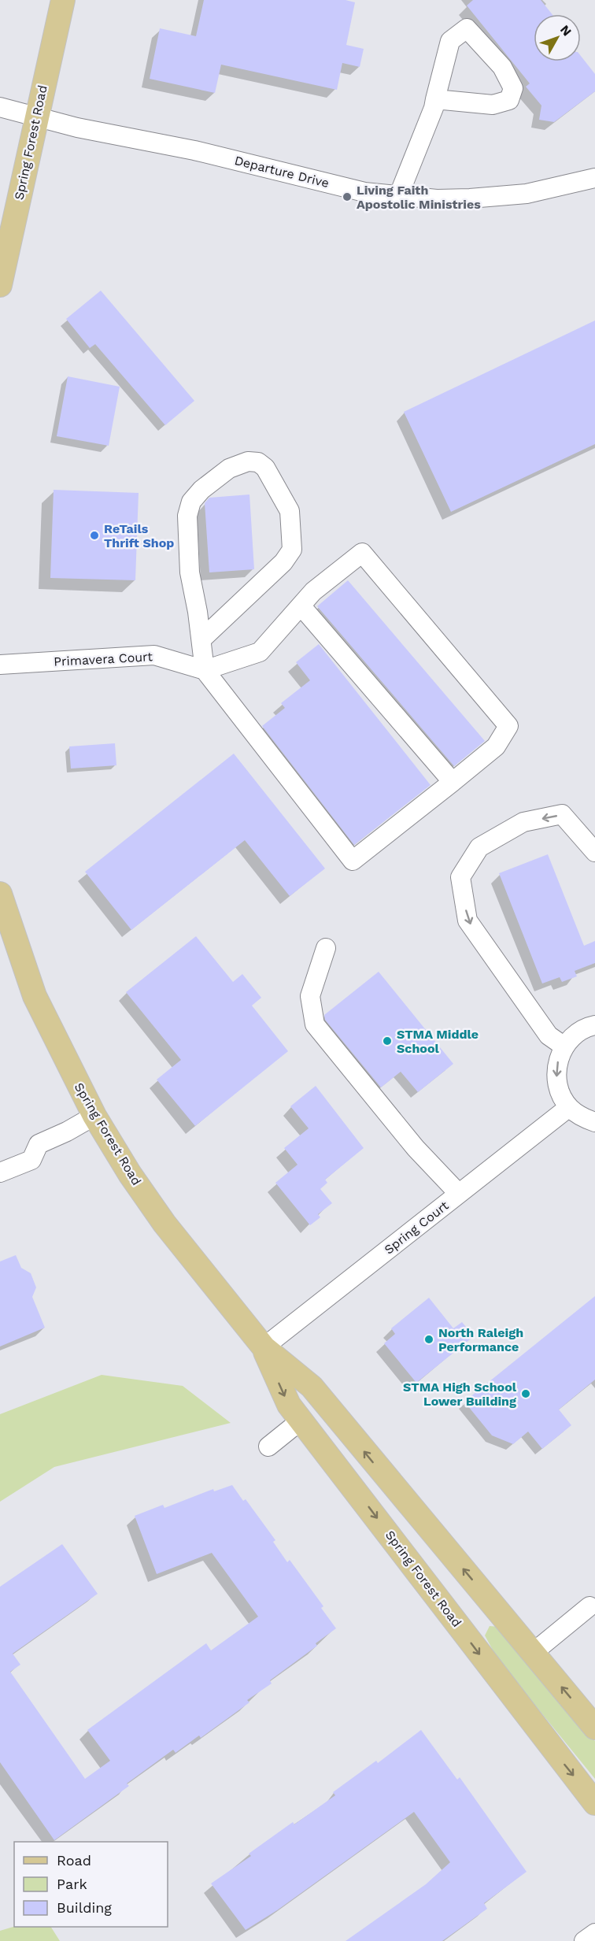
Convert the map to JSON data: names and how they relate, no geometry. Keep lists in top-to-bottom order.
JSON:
{
  "streets": {
    "main road": ["Spring Forest Road"],
    "street": ["Departure Drive", "Primavera Court", "Spring Court"]
  },
  "crossings": [
    ["Spring Forest Road", "Departure Drive"],
    ["Spring Forest Road", "Spring Court"]
  ],
  "places": [
    "Living Faith Apostolic Ministries",
    "ReTails Thrift Shop",
    "STMA Middle School",
    "North Raleigh Performance",
    "STMA High School Lower Building"
  ],
  "legend": ["Road", "Park", "Building"],
  "north": "top right"
}
